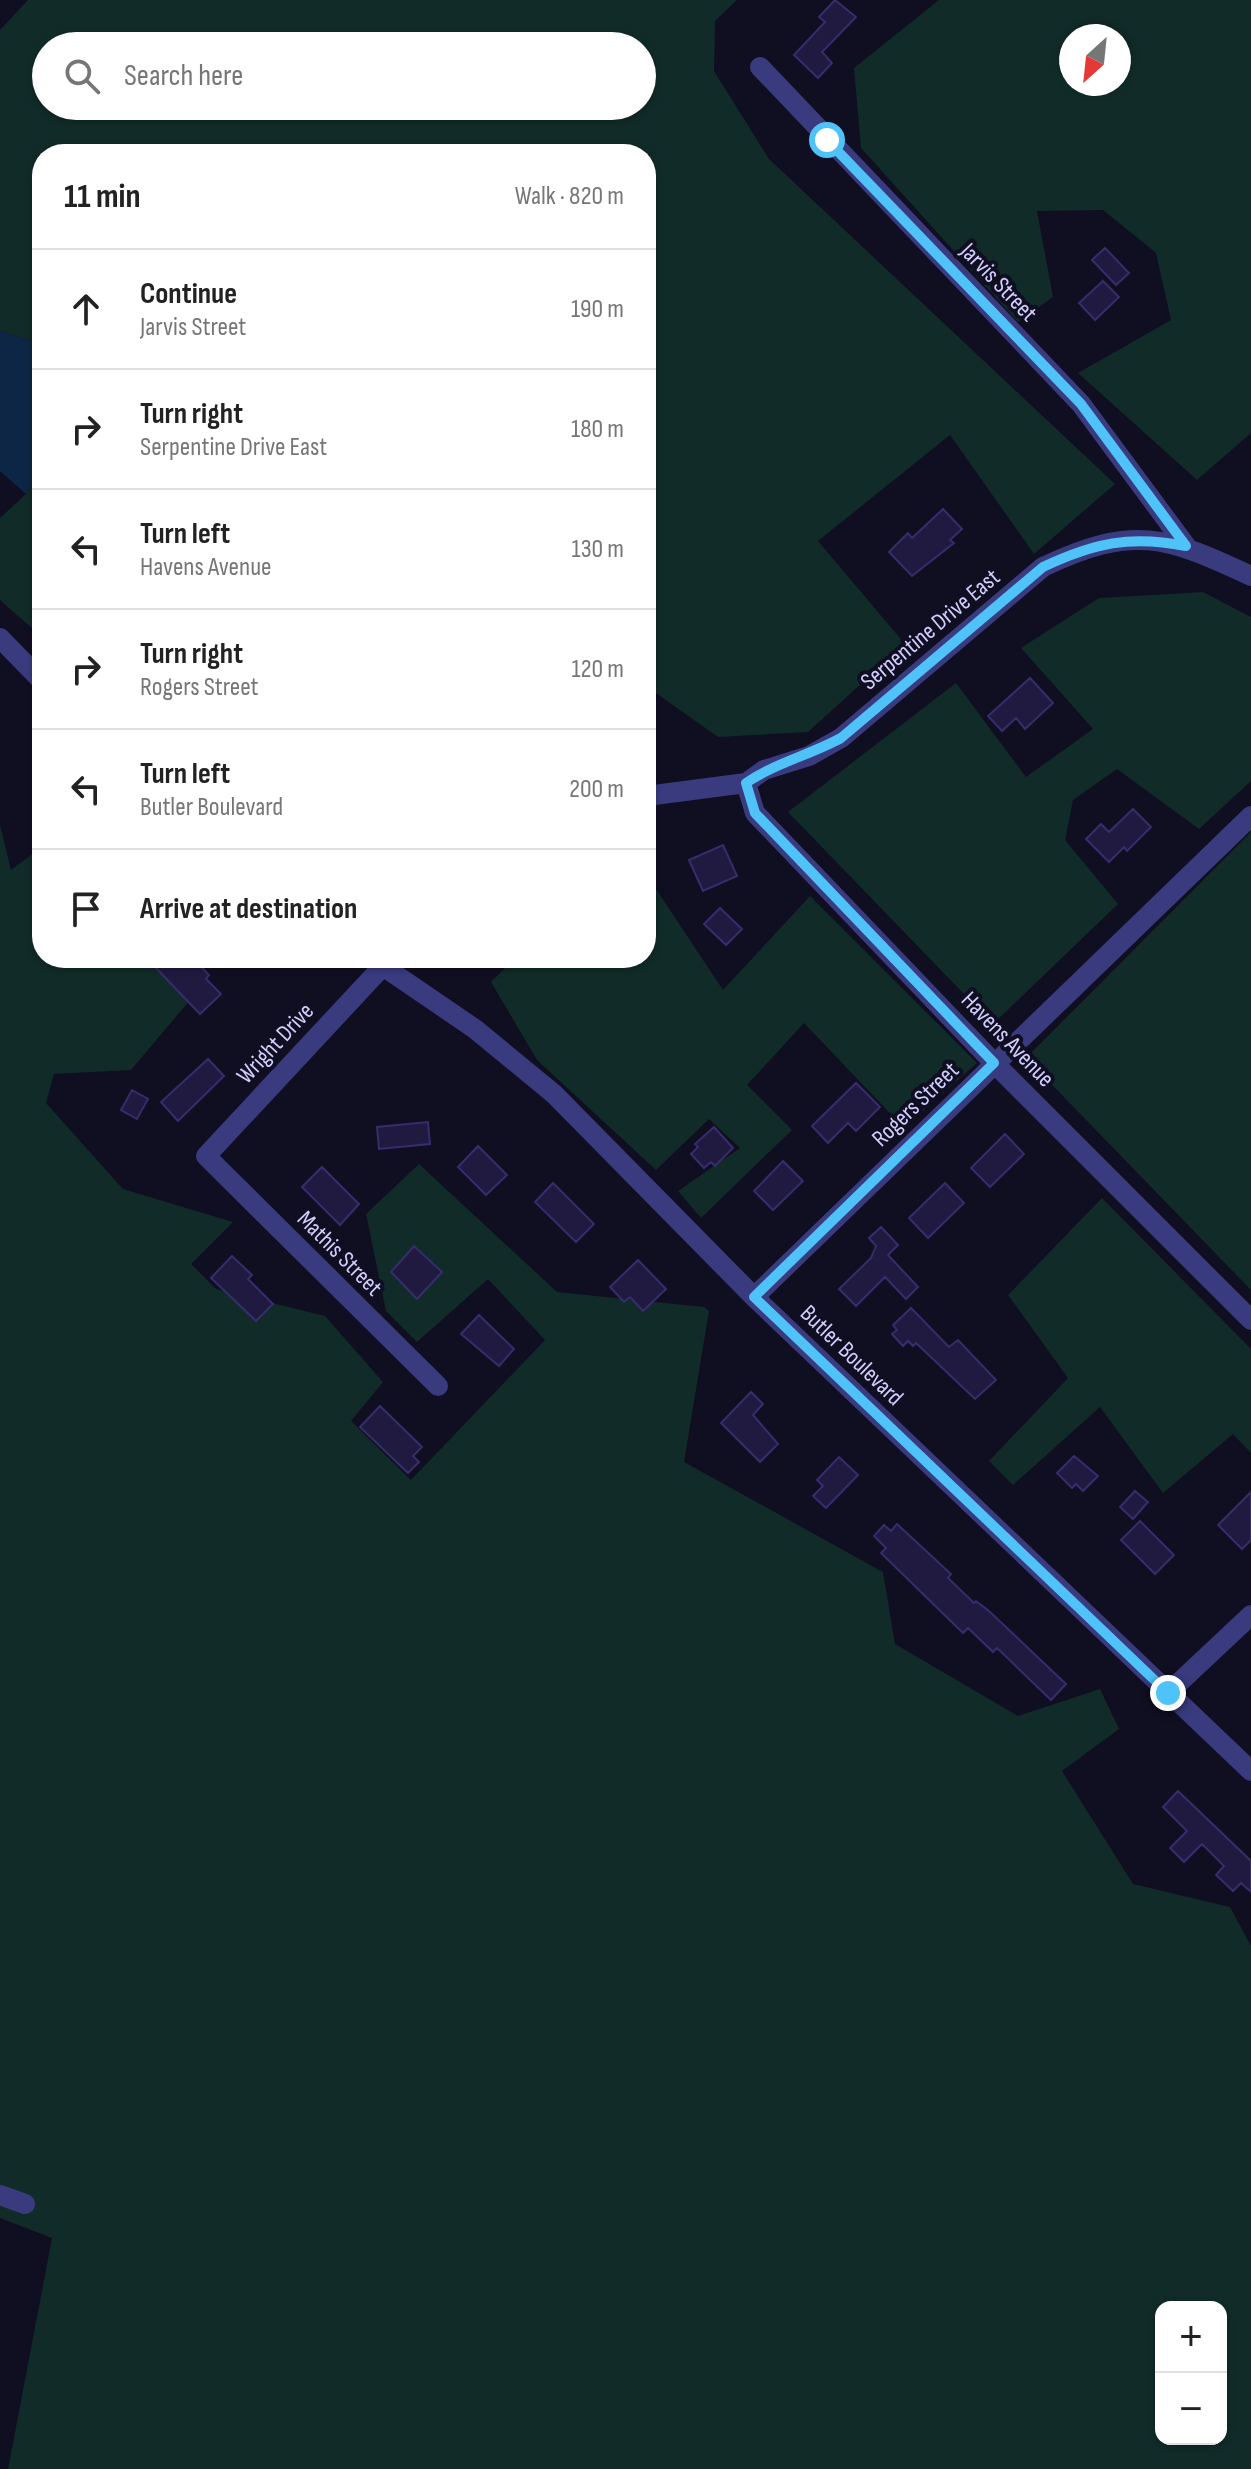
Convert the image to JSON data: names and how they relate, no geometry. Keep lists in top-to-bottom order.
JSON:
{
  "streets": {
    "street": [
      "Jarvis Street",
      "Serpentine Drive East",
      "Havens Avenue",
      "Wright Drive",
      "Rogers Street",
      "Mathis Street",
      "Butler Boulevard"
    ]
  },
  "crossings": [
    ["Jarvis Street", "Serpentine Drive East"],
    ["Serpentine Drive East", "Havens Avenue"],
    ["Havens Avenue", "Rogers Street"],
    ["Wright Drive", "Mathis Street"],
    ["Rogers Street", "Butler Boulevard"]
  ],
  "north": "bottom left",
  "page": {
    "search": "Search here",
    "heading": ["11 min", "Walk · 820 m"],
    "list": [
      ["Continue", "Jarvis Street", "190 m"],
      ["Turn right", "Serpentine Drive East", "180 m"],
      ["Turn left", "Havens Avenue", "130 m"],
      ["Turn right", "Rogers Street", "120 m"],
      ["Turn left", "Butler Boulevard", "200 m"],
      "Arrive at destination"
    ],
    "map_buttons": ["+", "−"]
  }
}
